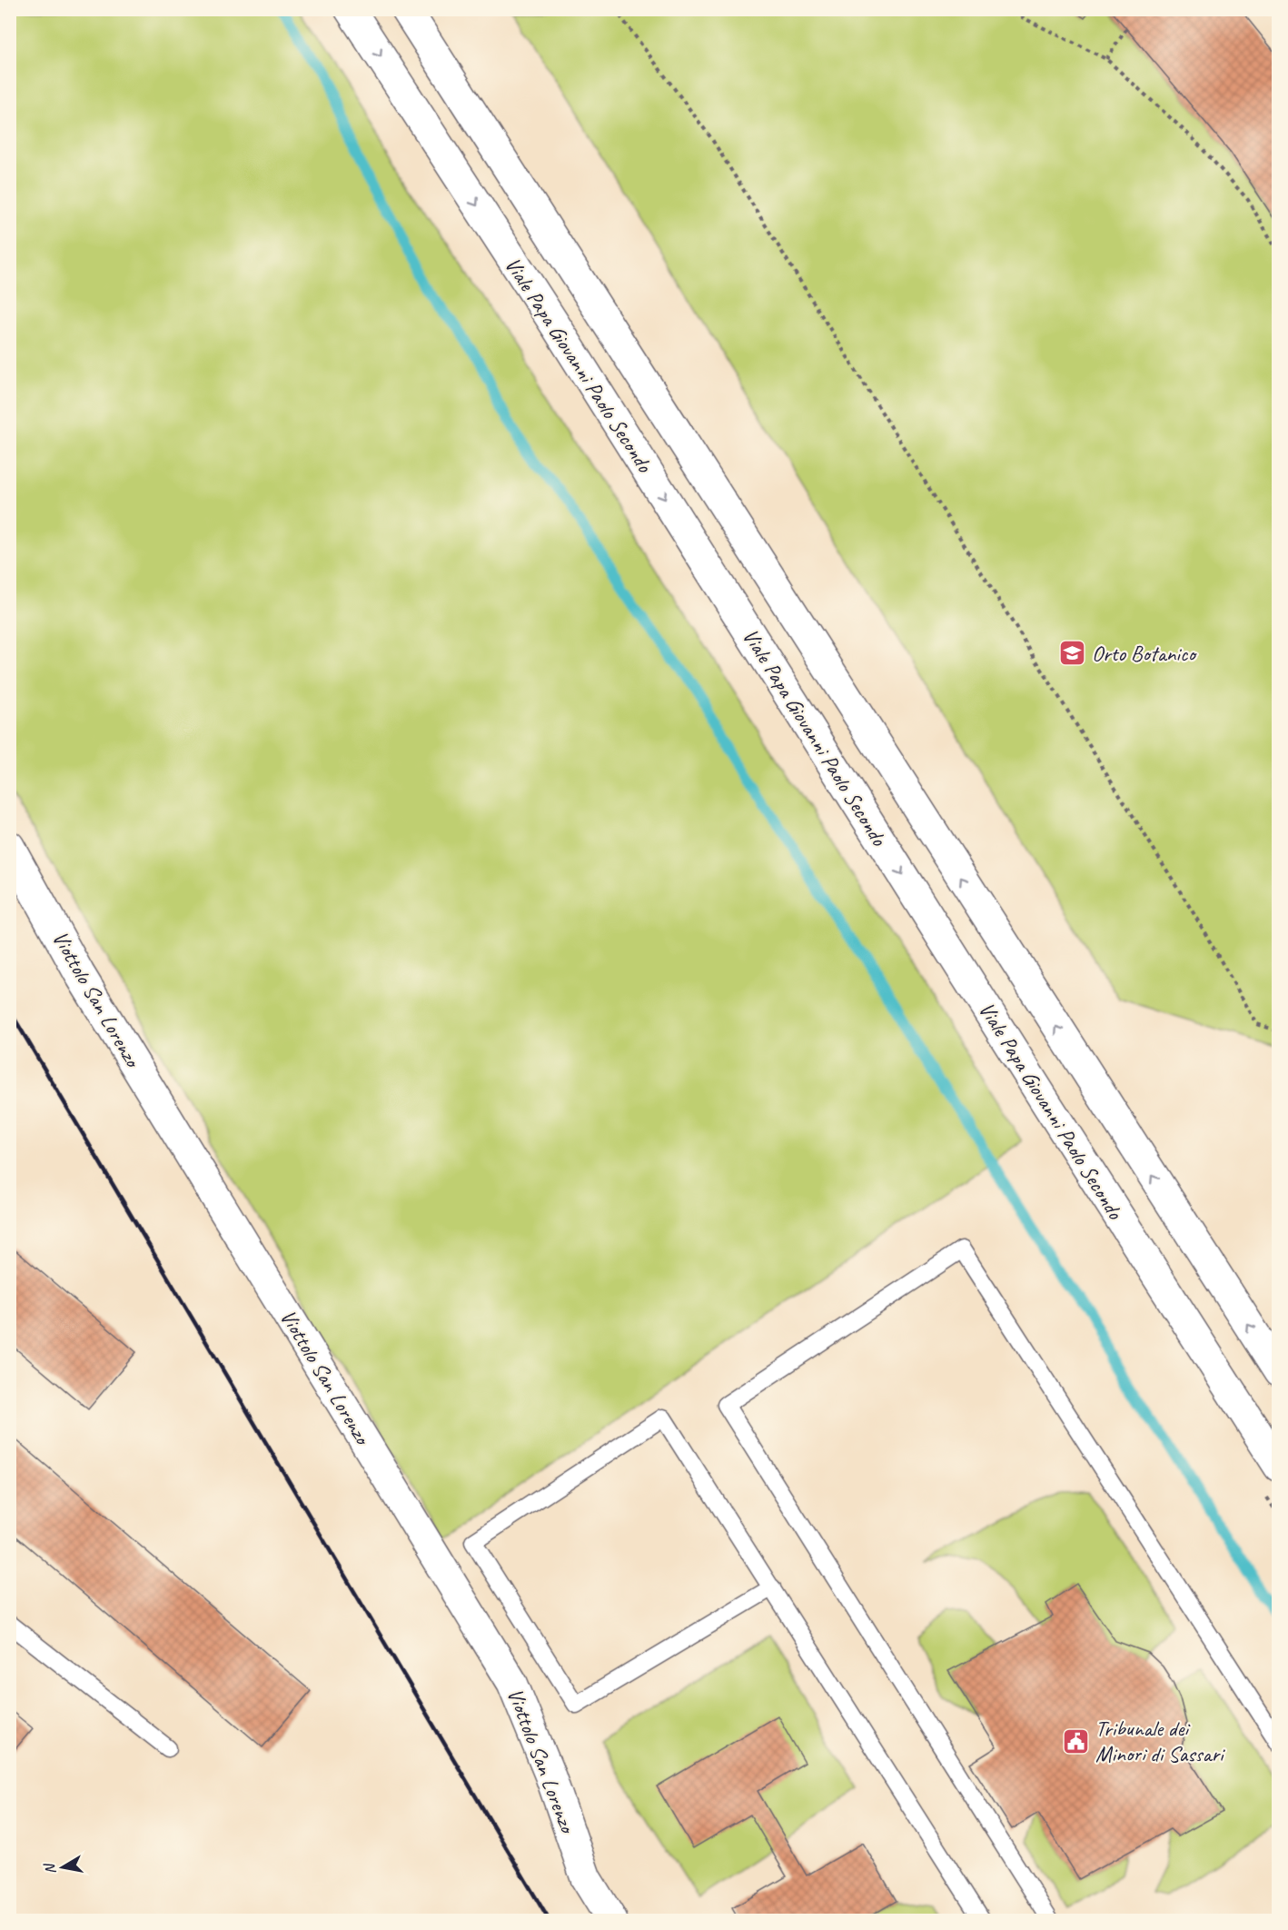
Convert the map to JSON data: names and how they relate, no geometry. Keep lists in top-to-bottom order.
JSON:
{
  "streets": {
    "main road": ["Viale Papa Giovanni Paolo Secondo", "Viottolo San Lorenzo"]
  },
  "places": {
    "school or university": ["Orto Botanico"],
    "public building": ["Tribunale dei Minori di Sassari"]
  },
  "north": "left"
}
